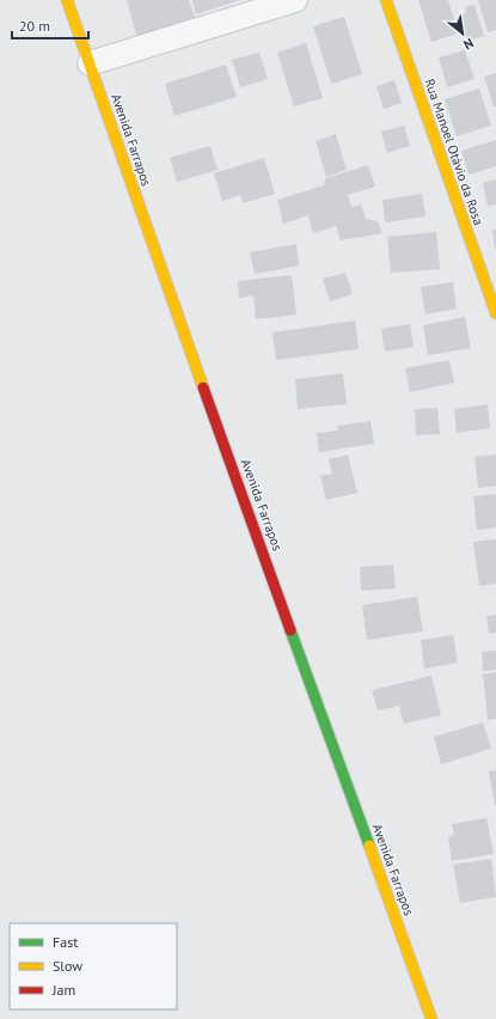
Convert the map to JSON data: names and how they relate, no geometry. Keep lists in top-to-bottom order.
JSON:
{
  "streets": {
    "street": ["Avenida Farrapos", "Rua Manoel Otávio da Rosa"]
  },
  "legend": ["Fast", "Slow", "Jam"],
  "scale_bar": "20 m",
  "north": "bottom right"
}
